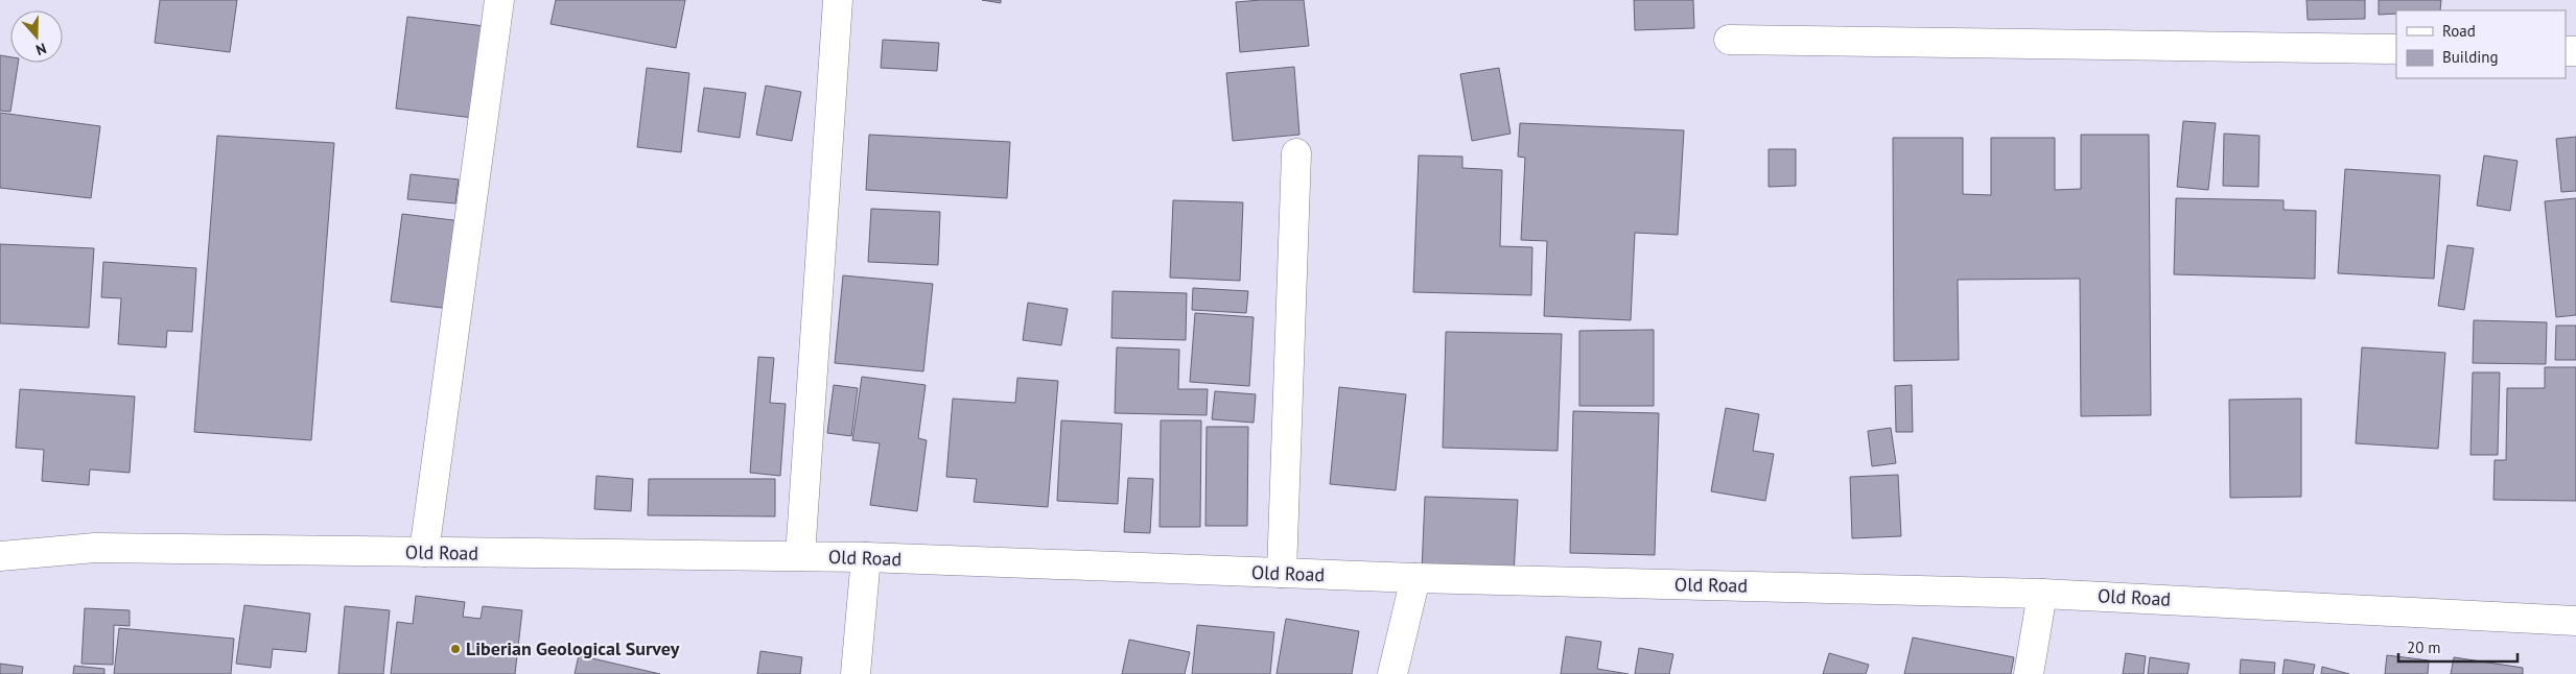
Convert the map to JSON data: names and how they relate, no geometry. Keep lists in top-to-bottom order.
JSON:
{
  "streets": {
    "street": ["Old Road"]
  },
  "places": ["Liberian Geological Survey"],
  "legend": ["Road", "Building"],
  "scale_bar": "20 m",
  "north": "bottom"
}
